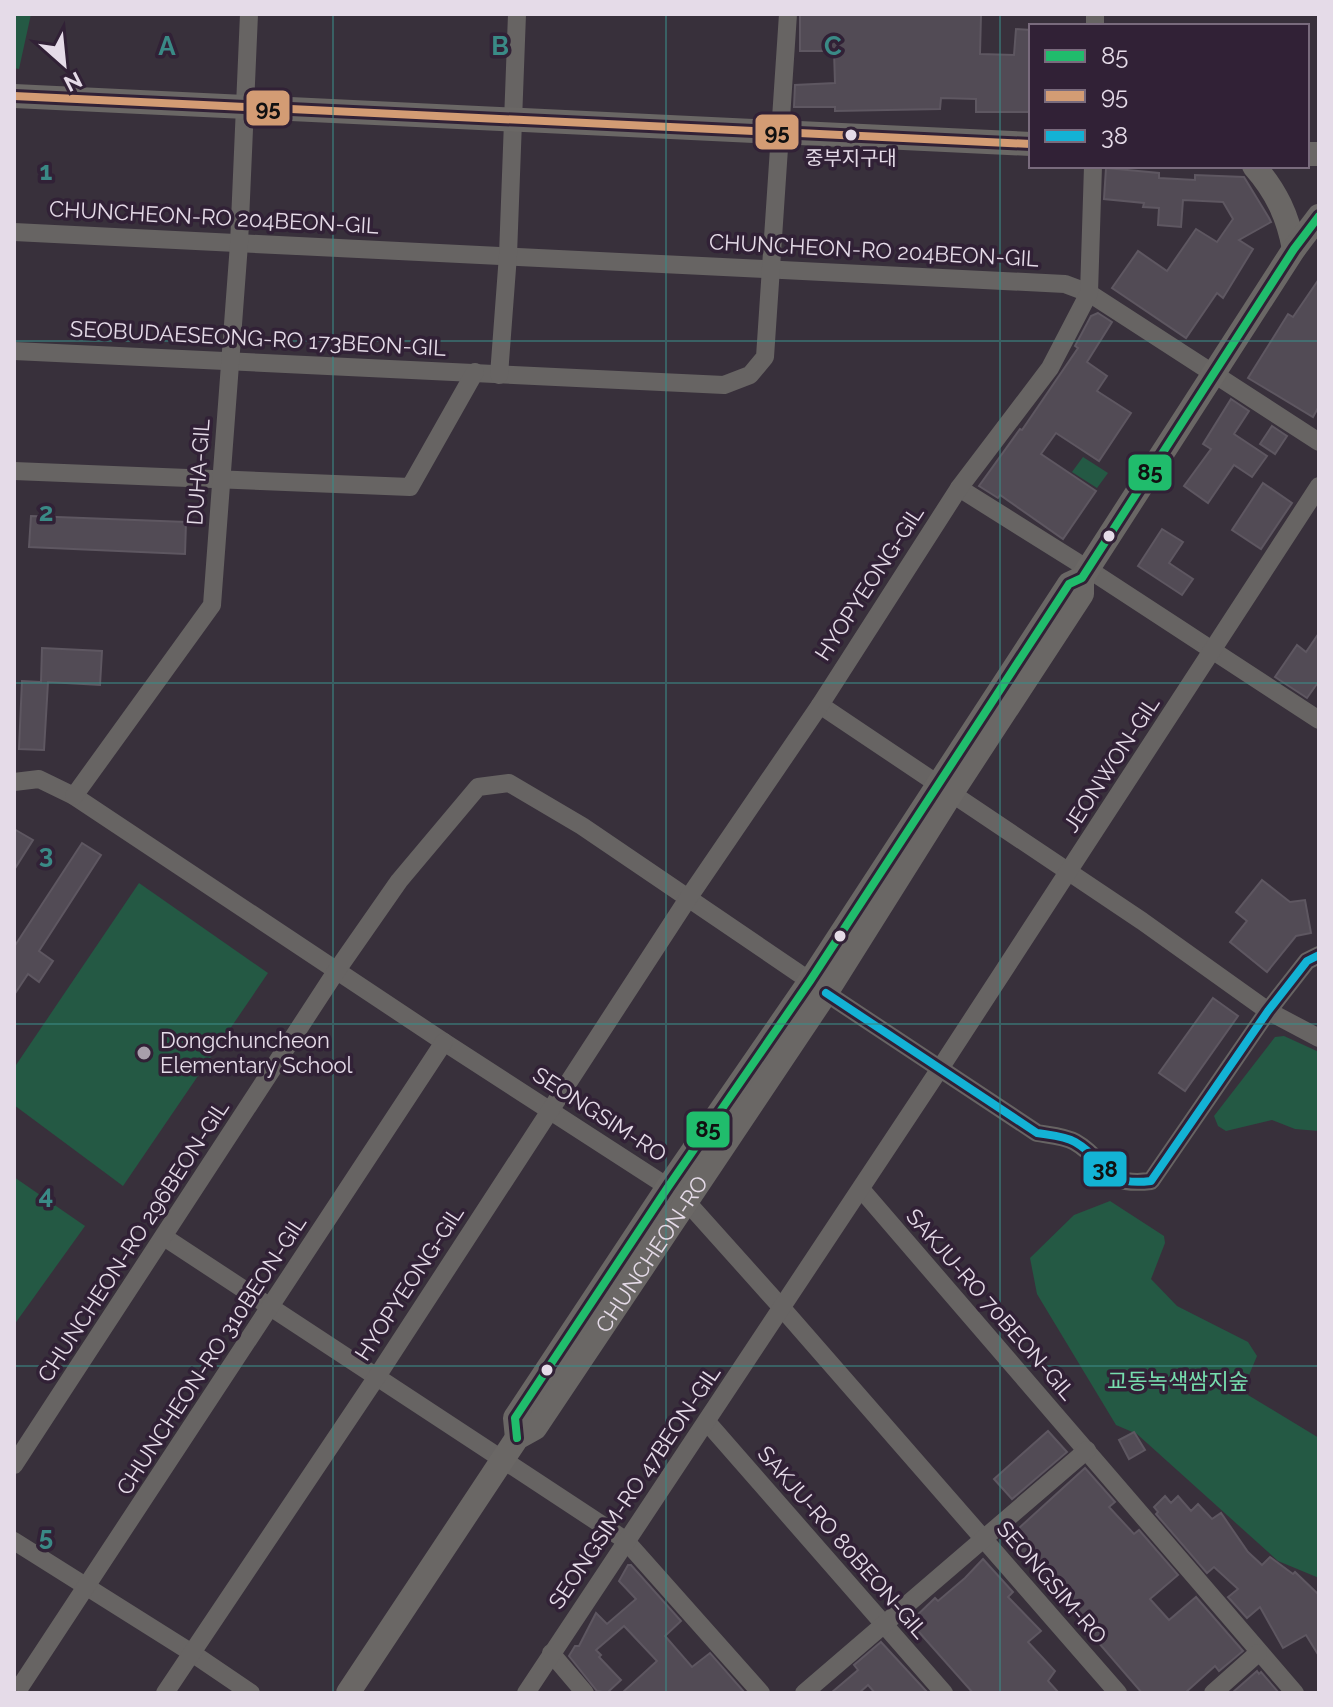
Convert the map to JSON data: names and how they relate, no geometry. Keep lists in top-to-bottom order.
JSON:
{
  "streets": {
    "street": [
      "CHUNCHEON-RO 204BEON-GIL",
      "SEOBUDAESEONG-RO 173BEON-GIL",
      "DUHA-GIL",
      "HYOPYEONG-GIL",
      "JEONWON-GIL",
      "SEONGSIM-RO",
      "CHUNCHEON-RO 296BEON-GIL",
      "CHUNCHEON-RO",
      "SAKJU-RO 70BEON-GIL",
      "CHUNCHEON-RO 310BEON-GIL",
      "SEONGSIM-RO 47BEON-GIL",
      "SAKJU-RO 80BEON-GIL"
    ]
  },
  "crossings": [
    ["CHUNCHEON-RO 204BEON-GIL", "SEOBUDAESEONG-RO 173BEON-GIL"],
    ["CHUNCHEON-RO 204BEON-GIL", "DUHA-GIL"],
    ["CHUNCHEON-RO 204BEON-GIL", "HYOPYEONG-GIL"],
    ["CHUNCHEON-RO 204BEON-GIL", "CHUNCHEON-RO"],
    ["SEOBUDAESEONG-RO 173BEON-GIL", "DUHA-GIL"],
    ["DUHA-GIL", "SEONGSIM-RO"],
    ["HYOPYEONG-GIL", "SEONGSIM-RO"],
    ["HYOPYEONG-GIL", "CHUNCHEON-RO 296BEON-GIL"],
    ["JEONWON-GIL", "SEONGSIM-RO"],
    ["JEONWON-GIL", "SAKJU-RO 70BEON-GIL"],
    ["JEONWON-GIL", "SEONGSIM-RO 47BEON-GIL"],
    ["SEONGSIM-RO", "CHUNCHEON-RO 296BEON-GIL"],
    ["SEONGSIM-RO", "CHUNCHEON-RO"],
    ["SEONGSIM-RO", "CHUNCHEON-RO 310BEON-GIL"],
    ["SEONGSIM-RO", "SEONGSIM-RO 47BEON-GIL"],
    ["SEONGSIM-RO 47BEON-GIL", "SAKJU-RO 80BEON-GIL"]
  ],
  "parks": ["교동녹색쌈지숲"],
  "places": ["중부지구대", "Dongchuncheon Elementary School"],
  "lines": ["transit line 95", "transit line 85", "transit line 38"],
  "legend": ["85", "95", "38"],
  "north": "bottom right",
  "grid": {
    "columns": ["A", "B", "C"],
    "rows": [
      "1",
      "2",
      "3",
      "4",
      "5"
    ]
  }
}
